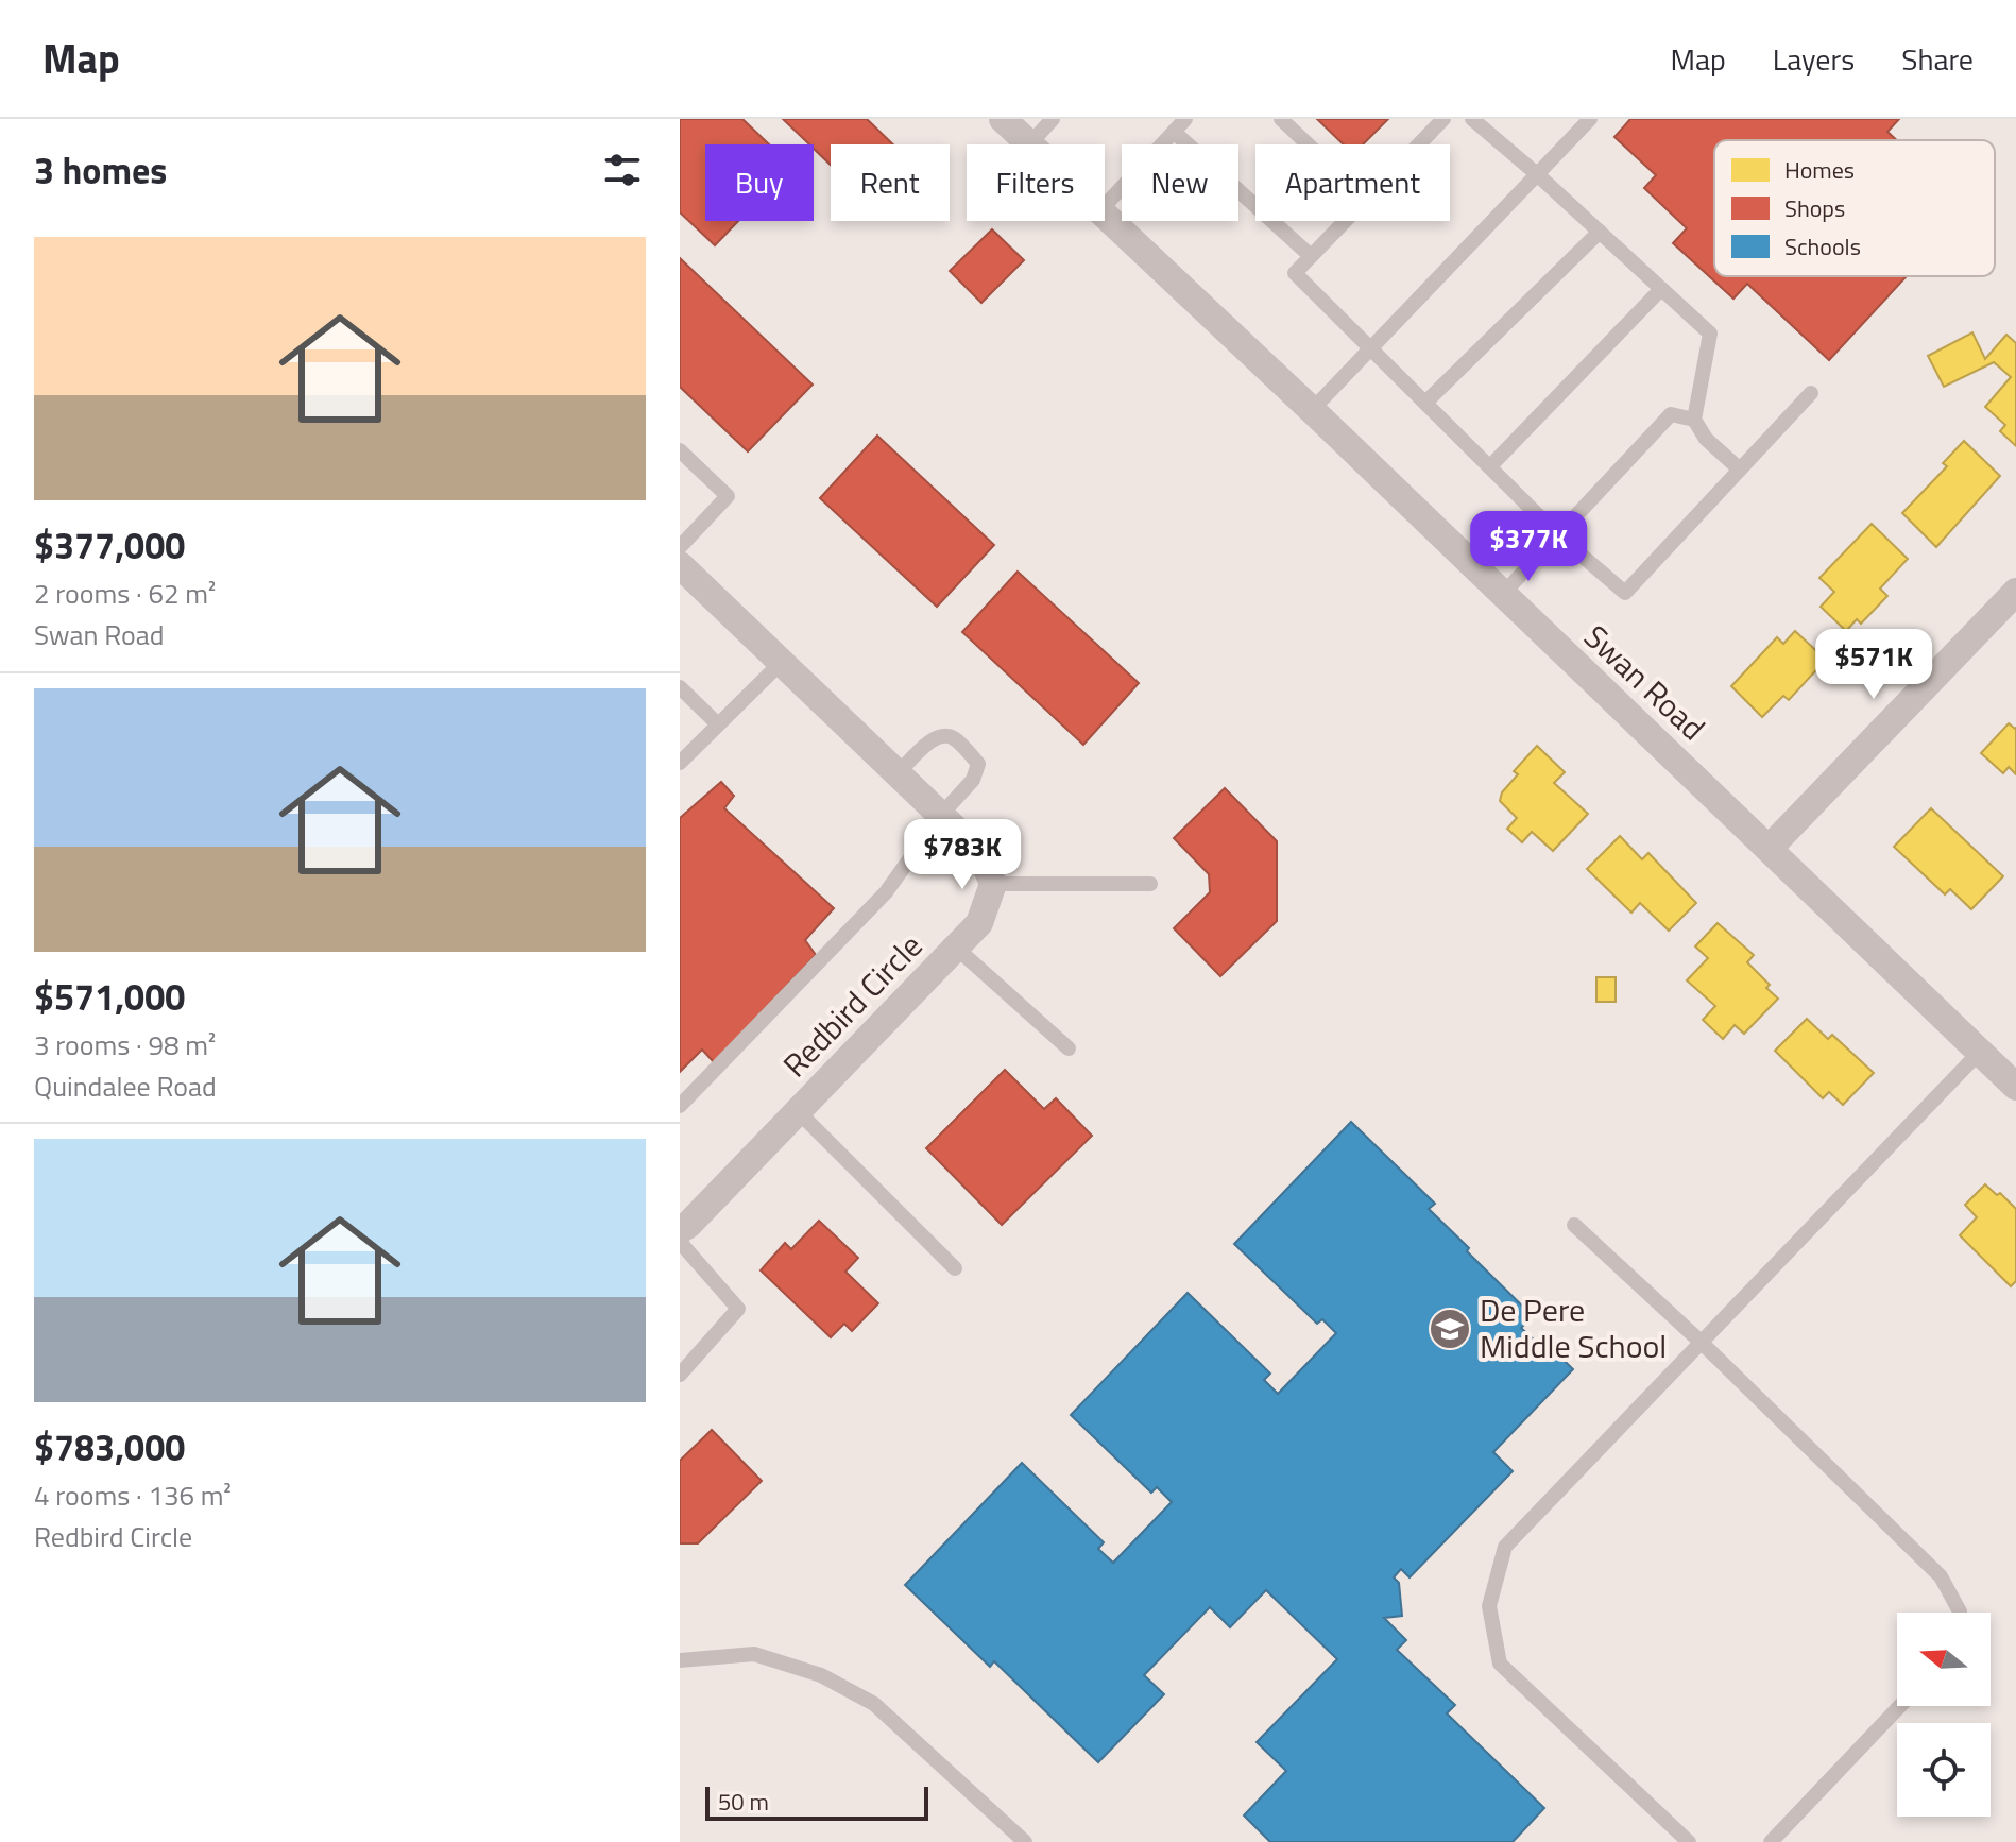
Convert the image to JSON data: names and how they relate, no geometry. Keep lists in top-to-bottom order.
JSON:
{
  "streets": {
    "street": ["Swan Road", "Redbird Circle"]
  },
  "places": {
    "school or university": ["De Pere Middle School"]
  },
  "legend": ["Homes", "Shops", "Schools"],
  "scale_bar": "50 m",
  "north": "left",
  "page": {
    "header": "Map",
    "nav": ["Map", "Layers", "Share"],
    "heading": "3 homes",
    "chip": [
      "Buy",
      "Rent",
      "Filters",
      "New",
      "Apartment"
    ],
    "list": [
      {
        "name": "$377,000",
        "note": "2 rooms · 62 m² · Swan Road"
      },
      {
        "name": "$571,000",
        "note": "3 rooms · 98 m² · Quindalee Road"
      },
      {
        "name": "$783,000",
        "note": "4 rooms · 136 m² · Redbird Circle"
      }
    ],
    "price": ["$377K", "$571K", "$783K"],
    "scale": "50 m"
  }
}
